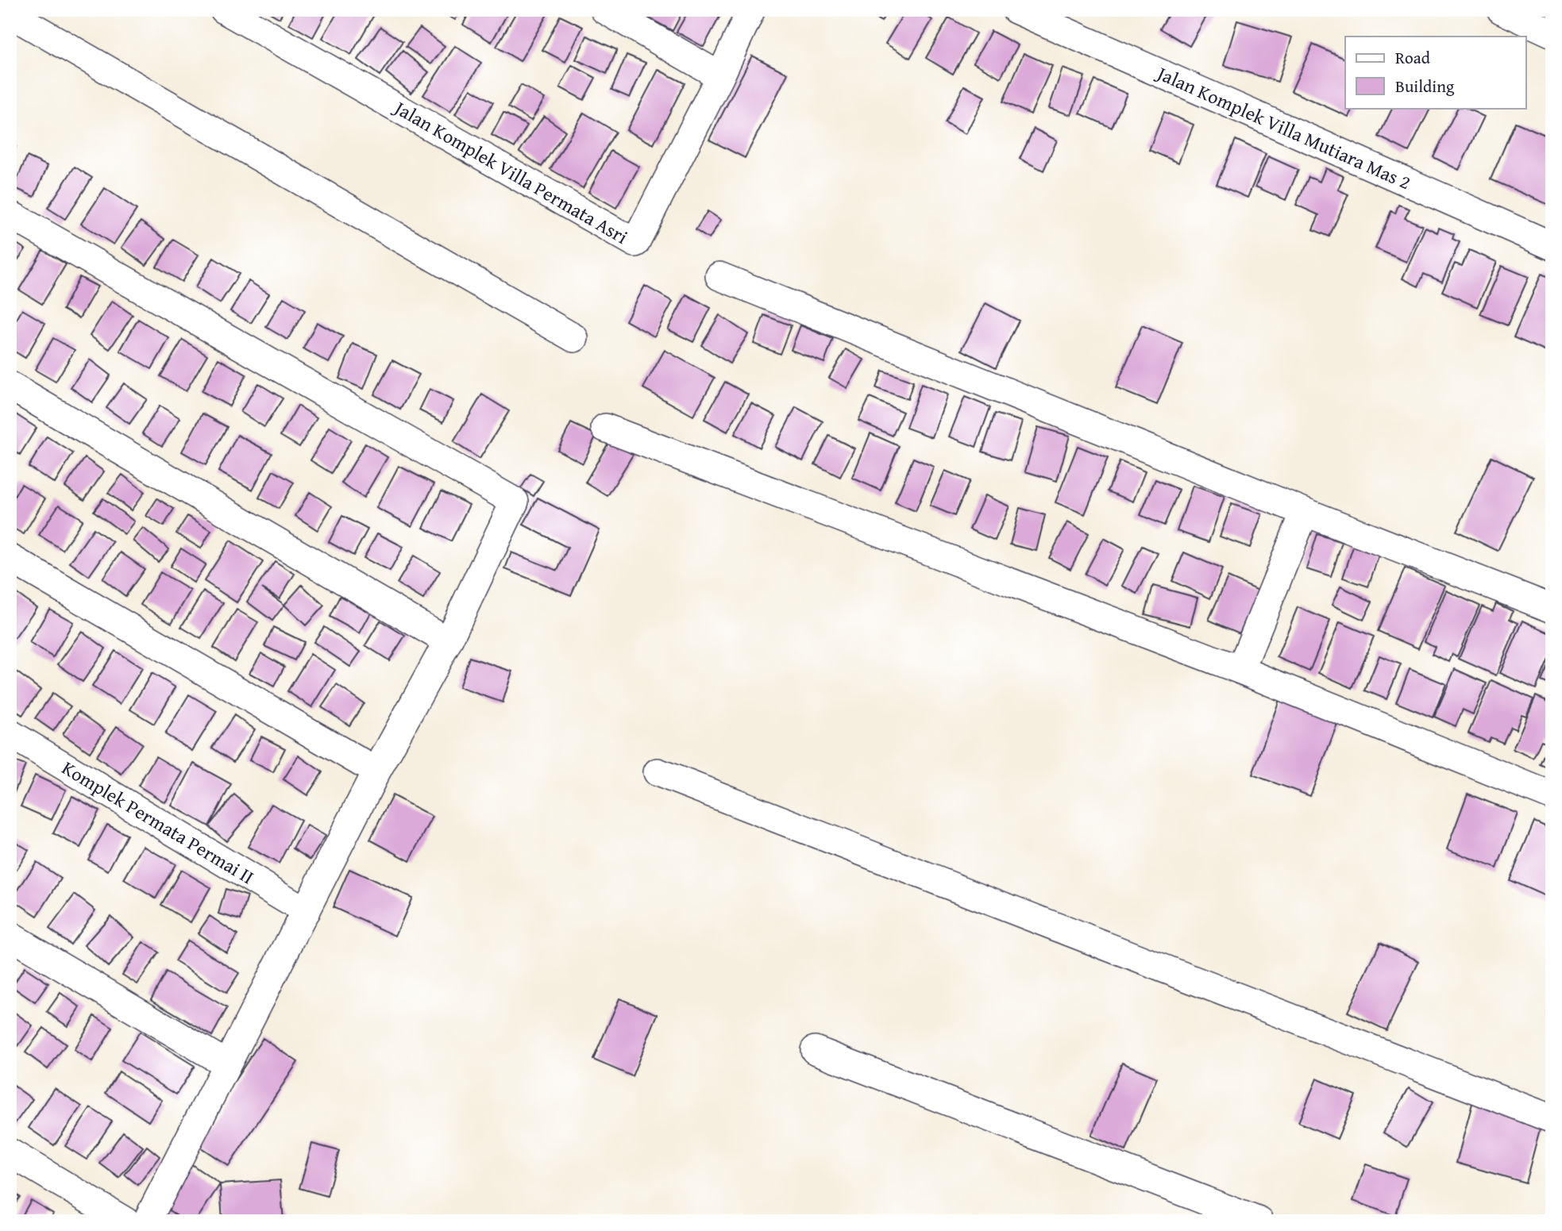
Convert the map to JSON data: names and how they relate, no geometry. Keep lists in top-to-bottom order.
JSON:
{
  "streets": {
    "street": ["Jalan Komplek Villa Mutiara Mas 2", "Jalan Komplek Villa Permata Asri", "Komplek Permata Permai II"]
  },
  "legend": ["Road", "Building"]
}
